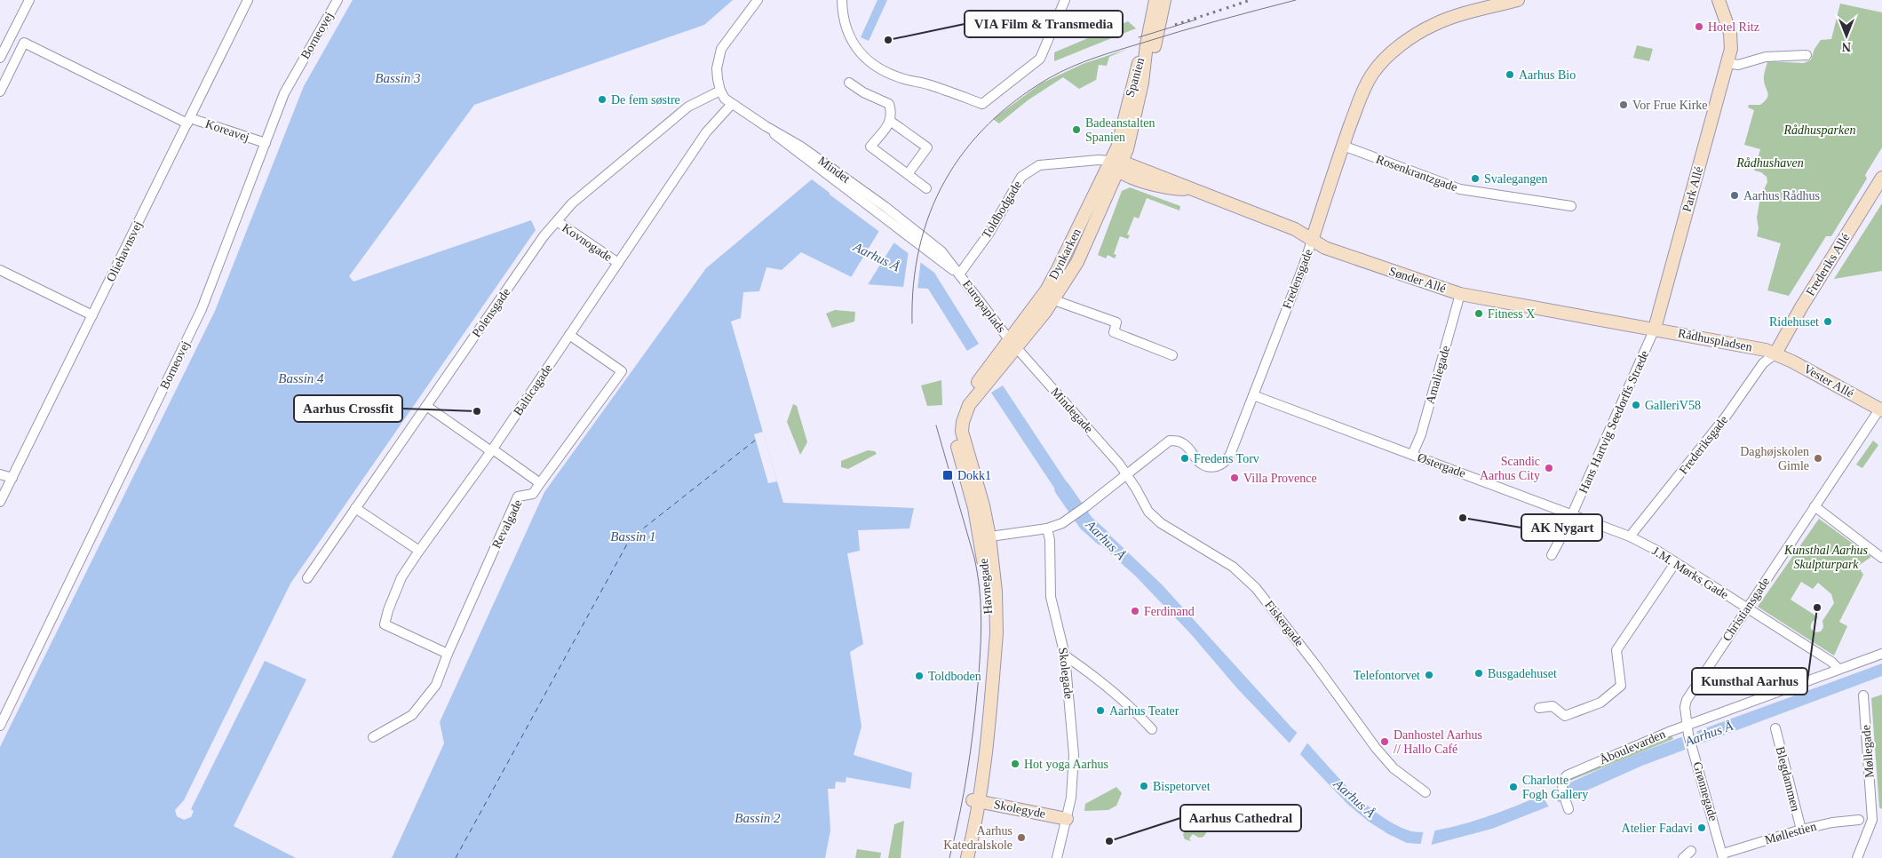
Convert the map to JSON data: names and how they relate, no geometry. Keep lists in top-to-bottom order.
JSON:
{
  "streets": {
    "street": [
      "Borneovej",
      "Spanien",
      "Koreavej",
      "Mindet",
      "Rosenkrantzgade",
      "Park Allé",
      "Toldbodgade",
      "Kovnogade",
      "Oliehavnsvej",
      "Dynkarken",
      "Frederiks Allé",
      "Fredensgade",
      "Sønder Allé",
      "Europaplads",
      "Polensgade",
      "Rådhuspladsen",
      "Amaliegade",
      "Vester Allé",
      "Balticagade",
      "Mindegade",
      "Hans Hartvig Seedorffs Stræde",
      "Frederiksgade",
      "Østergade",
      "Revalgade",
      "J.M. Mørks Gade",
      "Havnegade",
      "Christiansgade",
      "Fiskergade",
      "Skolegade",
      "Åboulevarden",
      "Møllegade",
      "Blegdammen",
      "Grønnegade",
      "Skolegyde",
      "Møllestien"
    ]
  },
  "crossings": [
    ["Borneovej", "Koreavej"],
    ["Spanien", "Toldbodgade"],
    ["Spanien", "Dynkarken"],
    ["Spanien", "Sønder Allé"],
    ["Koreavej", "Oliehavnsvej"],
    ["Mindet", "Europaplads"],
    ["Mindet", "Polensgade"],
    ["Mindet", "Balticagade"],
    ["Rosenkrantzgade", "Fredensgade"],
    ["Park Allé", "Sønder Allé"],
    ["Park Allé", "Rådhuspladsen"],
    ["Park Allé", "Hans Hartvig Seedorffs Stræde"],
    ["Toldbodgade", "Dynkarken"],
    ["Toldbodgade", "Sønder Allé"],
    ["Toldbodgade", "Europaplads"],
    ["Kovnogade", "Polensgade"],
    ["Kovnogade", "Balticagade"],
    ["Dynkarken", "Sønder Allé"],
    ["Dynkarken", "Europaplads"],
    ["Dynkarken", "Mindegade"],
    ["Frederiks Allé", "Rådhuspladsen"],
    ["Frederiks Allé", "Vester Allé"],
    ["Frederiks Allé", "Frederiksgade"],
    ["Fredensgade", "Sønder Allé"],
    ["Fredensgade", "Mindegade"],
    ["Fredensgade", "Østergade"],
    ["Fredensgade", "Fiskergade"],
    ["Sønder Allé", "Rådhuspladsen"],
    ["Sønder Allé", "Amaliegade"],
    ["Sønder Allé", "Hans Hartvig Seedorffs Stræde"],
    ["Europaplads", "Mindegade"],
    ["Europaplads", "Havnegade"],
    ["Rådhuspladsen", "Vester Allé"],
    ["Rådhuspladsen", "Hans Hartvig Seedorffs Stræde"],
    ["Rådhuspladsen", "Frederiksgade"],
    ["Amaliegade", "Østergade"],
    ["Vester Allé", "Frederiksgade"],
    ["Vester Allé", "Christiansgade"],
    ["Balticagade", "Revalgade"],
    ["Mindegade", "Fiskergade"],
    ["Hans Hartvig Seedorffs Stræde", "Østergade"],
    ["Frederiksgade", "Østergade"],
    ["Frederiksgade", "J.M. Mørks Gade"],
    ["Østergade", "J.M. Mørks Gade"],
    ["J.M. Mørks Gade", "Christiansgade"],
    ["J.M. Mørks Gade", "Åboulevarden"],
    ["Havnegade", "Skolegyde"],
    ["Christiansgade", "Åboulevarden"],
    ["Christiansgade", "Grønnegade"],
    ["Skolegade", "Skolegyde"],
    ["Åboulevarden", "Grønnegade"],
    ["Blegdammen", "Møllestien"],
    ["Grønnegade", "Møllestien"]
  ],
  "water": [
    "Bassin 3",
    "Aarhus Å",
    "Bassin 4",
    "Bassin 1",
    "Bassin 2"
  ],
  "parks": ["Rådhusparken", "Rådhushaven", "Kunsthal Aarhus Skulpturpark"],
  "places": {
    "other": [
      "Hotel Ritz",
      "VIA Film & Transmedia",
      "Aarhus Bio",
      "De fem søstre",
      "Vor Frue Kirke",
      "Badeanstalten Spanien",
      "Svalegangen",
      "Aarhus Rådhus",
      "Fitness X",
      "Ridehuset",
      "GalleriV58",
      "Aarhus Crossfit",
      "Fredens Torv",
      "Daghøjskolen Gimle",
      "Scandic Aarhus City",
      "Villa Provence",
      "AK Nygart",
      "Kunsthal Aarhus",
      "Ferdinand",
      "Busgadehuset",
      "Telefontorvet",
      "Toldboden",
      "Aarhus Teater",
      "Danhostel Aarhus // Hallo Café",
      "Hot yoga Aarhus",
      "Bispetorvet",
      "Charlotte Fogh Gallery",
      "Atelier Fadavi",
      "Aarhus Katedralskole",
      "Aarhus Cathedral"
    ],
    "transit": ["Dokk1"]
  },
  "north": "bottom"
}
